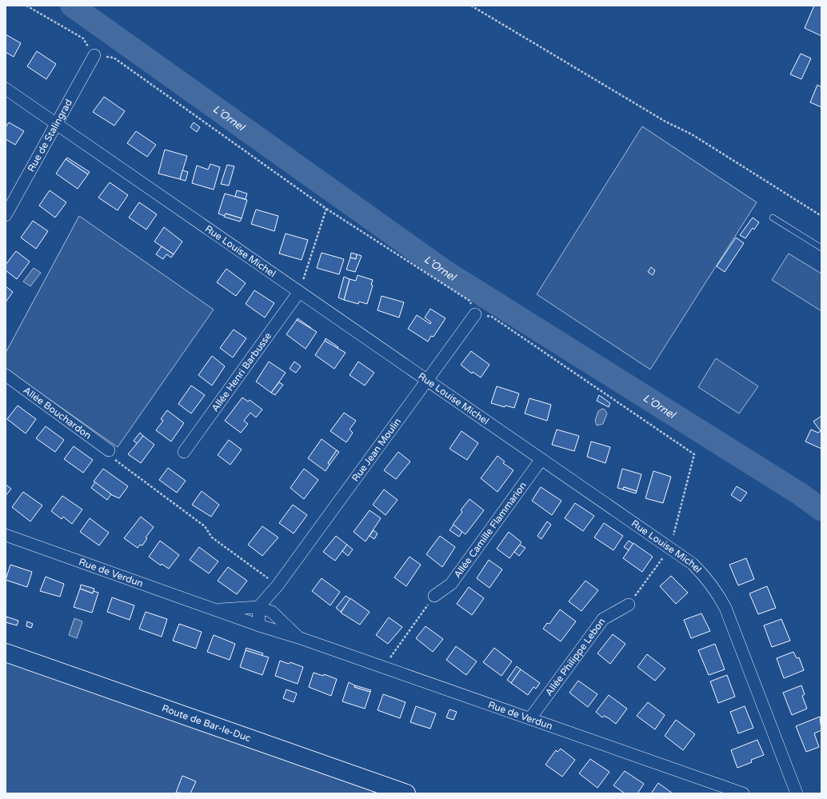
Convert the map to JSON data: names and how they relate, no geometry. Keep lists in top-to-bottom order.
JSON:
{
  "streets": {
    "main road": ["Route de Bar-le-Duc"],
    "street": [
      "Rue de Stalingrad",
      "Rue Louise Michel",
      "Allée Henri Barbusse",
      "Allée Bouchardon",
      "Rue Jean Moulin",
      "Allée Camille Flammarion",
      "Rue de Verdun",
      "Allée Philippe Lebon"
    ]
  },
  "crossings": [
    ["Rue de Stalingrad", "Rue Louise Michel"],
    ["Rue Louise Michel", "Allée Henri Barbusse"],
    ["Rue Louise Michel", "Rue Jean Moulin"],
    ["Rue Louise Michel", "Allée Camille Flammarion"],
    ["Rue Jean Moulin", "Rue de Verdun"],
    ["Rue de Verdun", "Allée Philippe Lebon"]
  ],
  "water": ["L'Ornel"]
}
